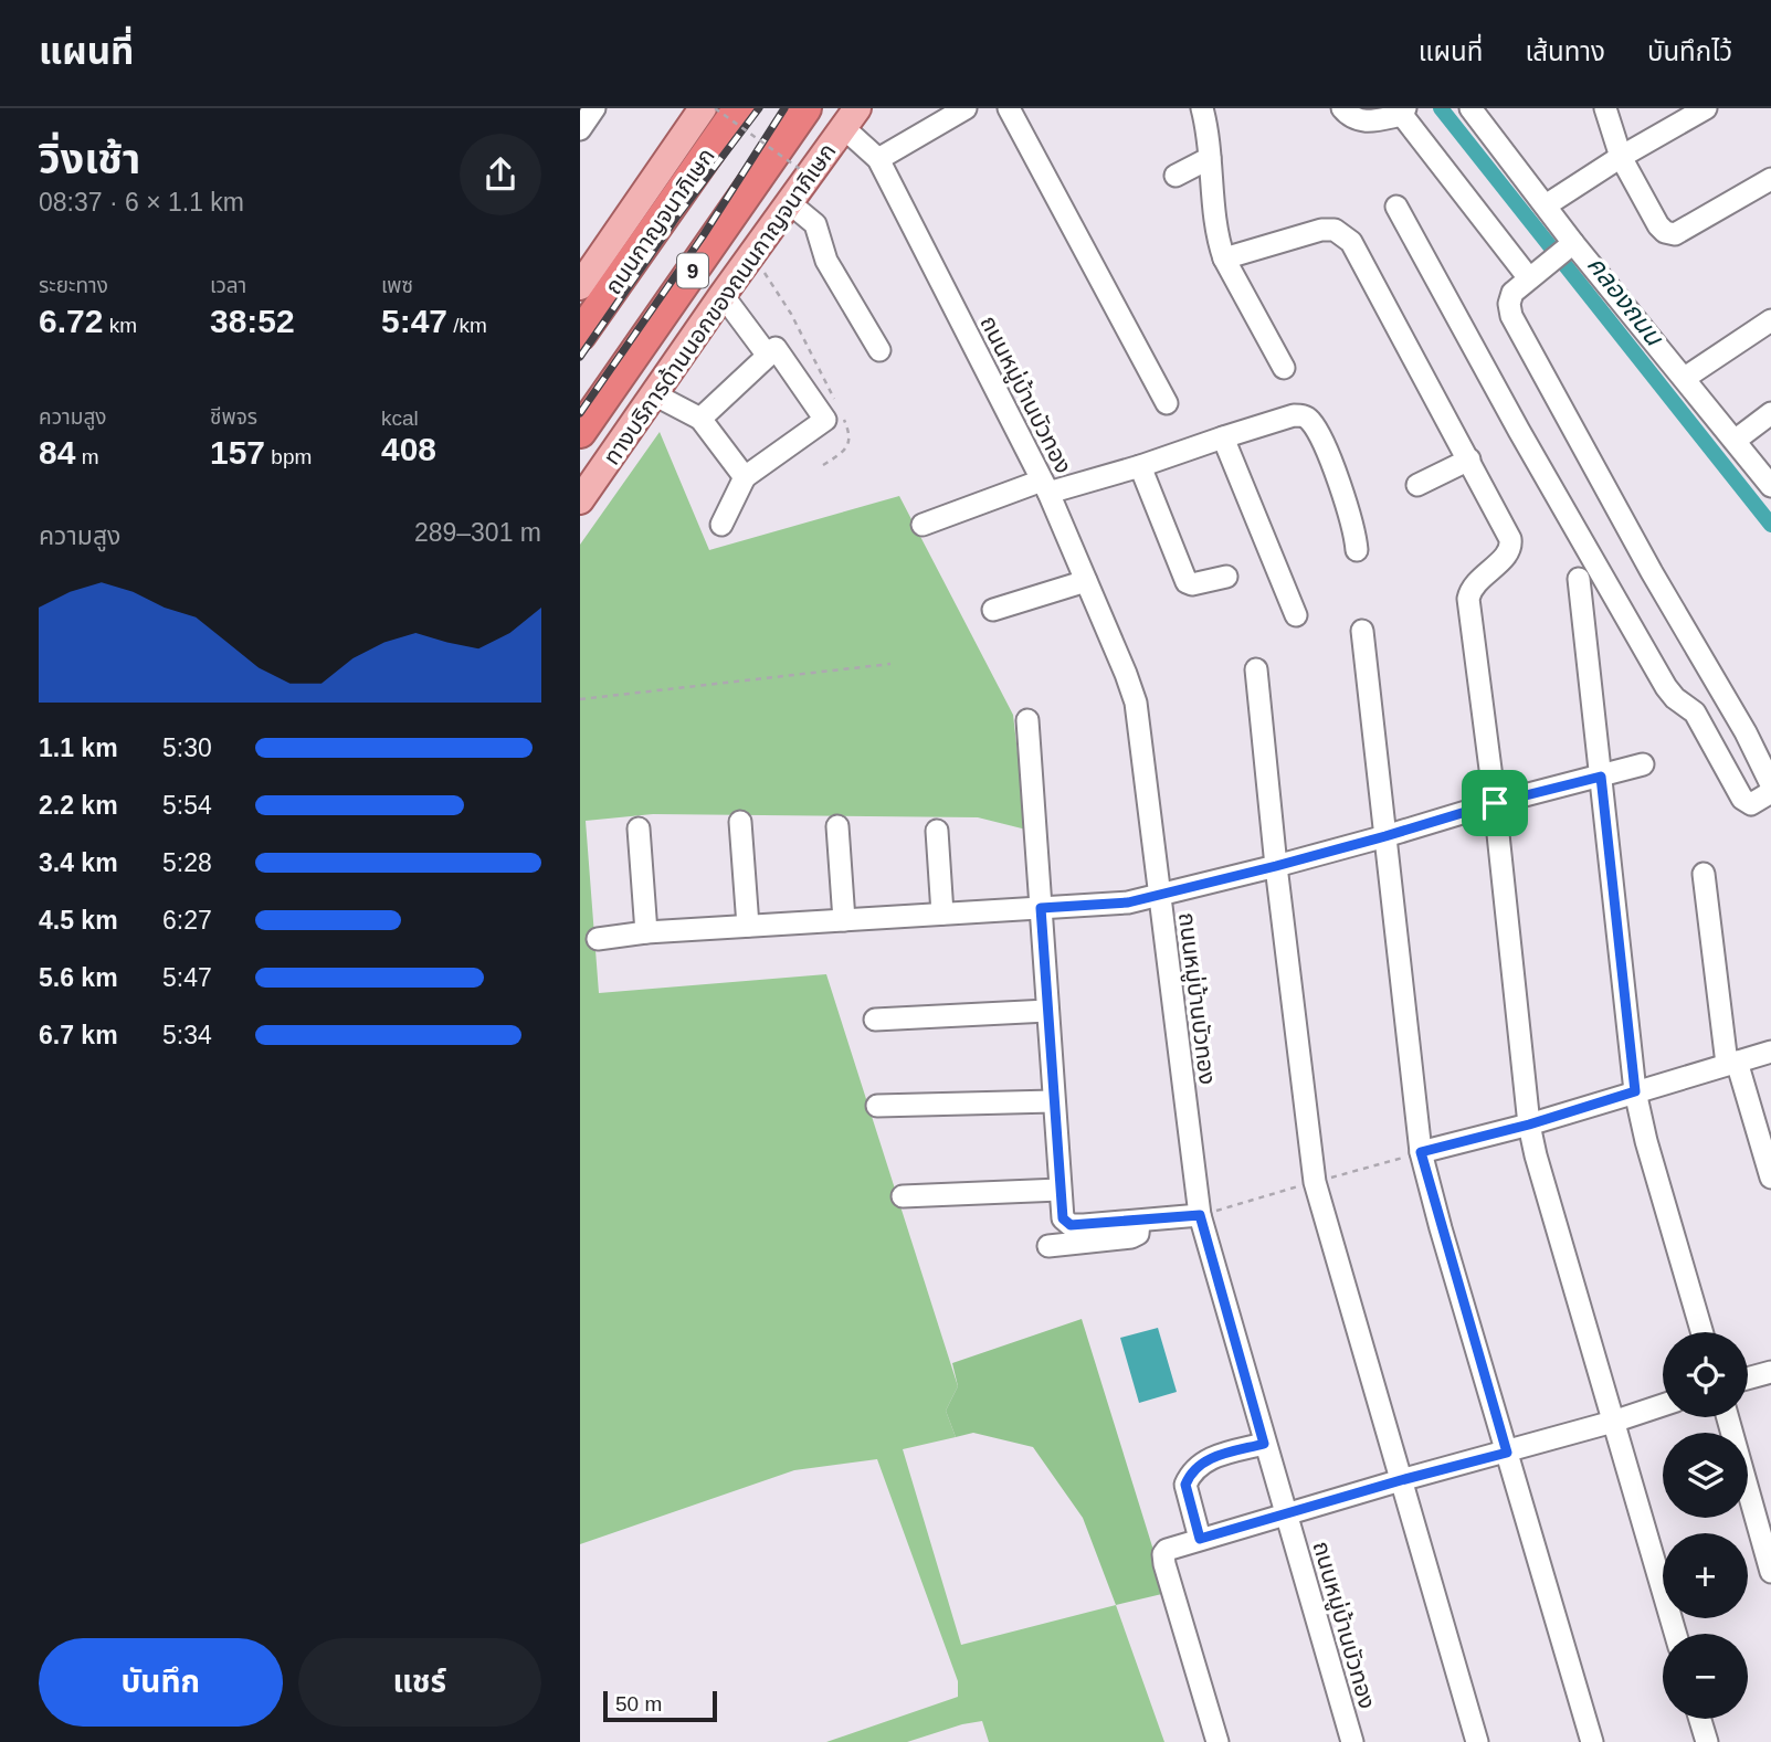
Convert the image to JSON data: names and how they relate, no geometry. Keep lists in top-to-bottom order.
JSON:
{
  "streets": {
    "highway": ["ถนนกาญจนาภิเษก", "9"],
    "main road": ["ทางบริการด้านนอกของถนนกาญจนาภิเษก"],
    "street": ["ถนนหมู่บ้านบัวทอง"]
  },
  "crossings": [
    ["ทางบริการด้านนอกของถนนกาญจนาภิเษก", "ถนนหมู่บ้านบัวทอง"]
  ],
  "water": ["คลองถนน"],
  "scale_bar": "50 m",
  "page": {
    "header": "แผนที่",
    "nav": ["แผนที่", "เส้นทาง", "บันทึกไว้"],
    "heading": ["วิ่งเช้า", "08:37 · 6 × 1.1 km"],
    "stats": [
      ["ระยะทาง", "6.72 km"],
      ["เวลา", "38:52"],
      ["เพซ", "5:47 /km"],
      ["ความสูง", "84 m"],
      ["ชีพจร", "157 bpm"],
      ["kcal", "408"]
    ],
    "chart": ["ความสูง", "289–301 m"],
    "list": [
      {
        "name": "1.1 km",
        "note": "5:30"
      },
      {
        "name": "2.2 km",
        "note": "5:54"
      },
      {
        "name": "3.4 km",
        "note": "5:28"
      },
      {
        "name": "4.5 km",
        "note": "6:27"
      },
      {
        "name": "5.6 km",
        "note": "5:47"
      },
      {
        "name": "6.7 km",
        "note": "5:34"
      }
    ],
    "map_buttons": ["+", "−"],
    "buttons": ["บันทึก", "แชร์"],
    "scale": "50 m"
  }
}
